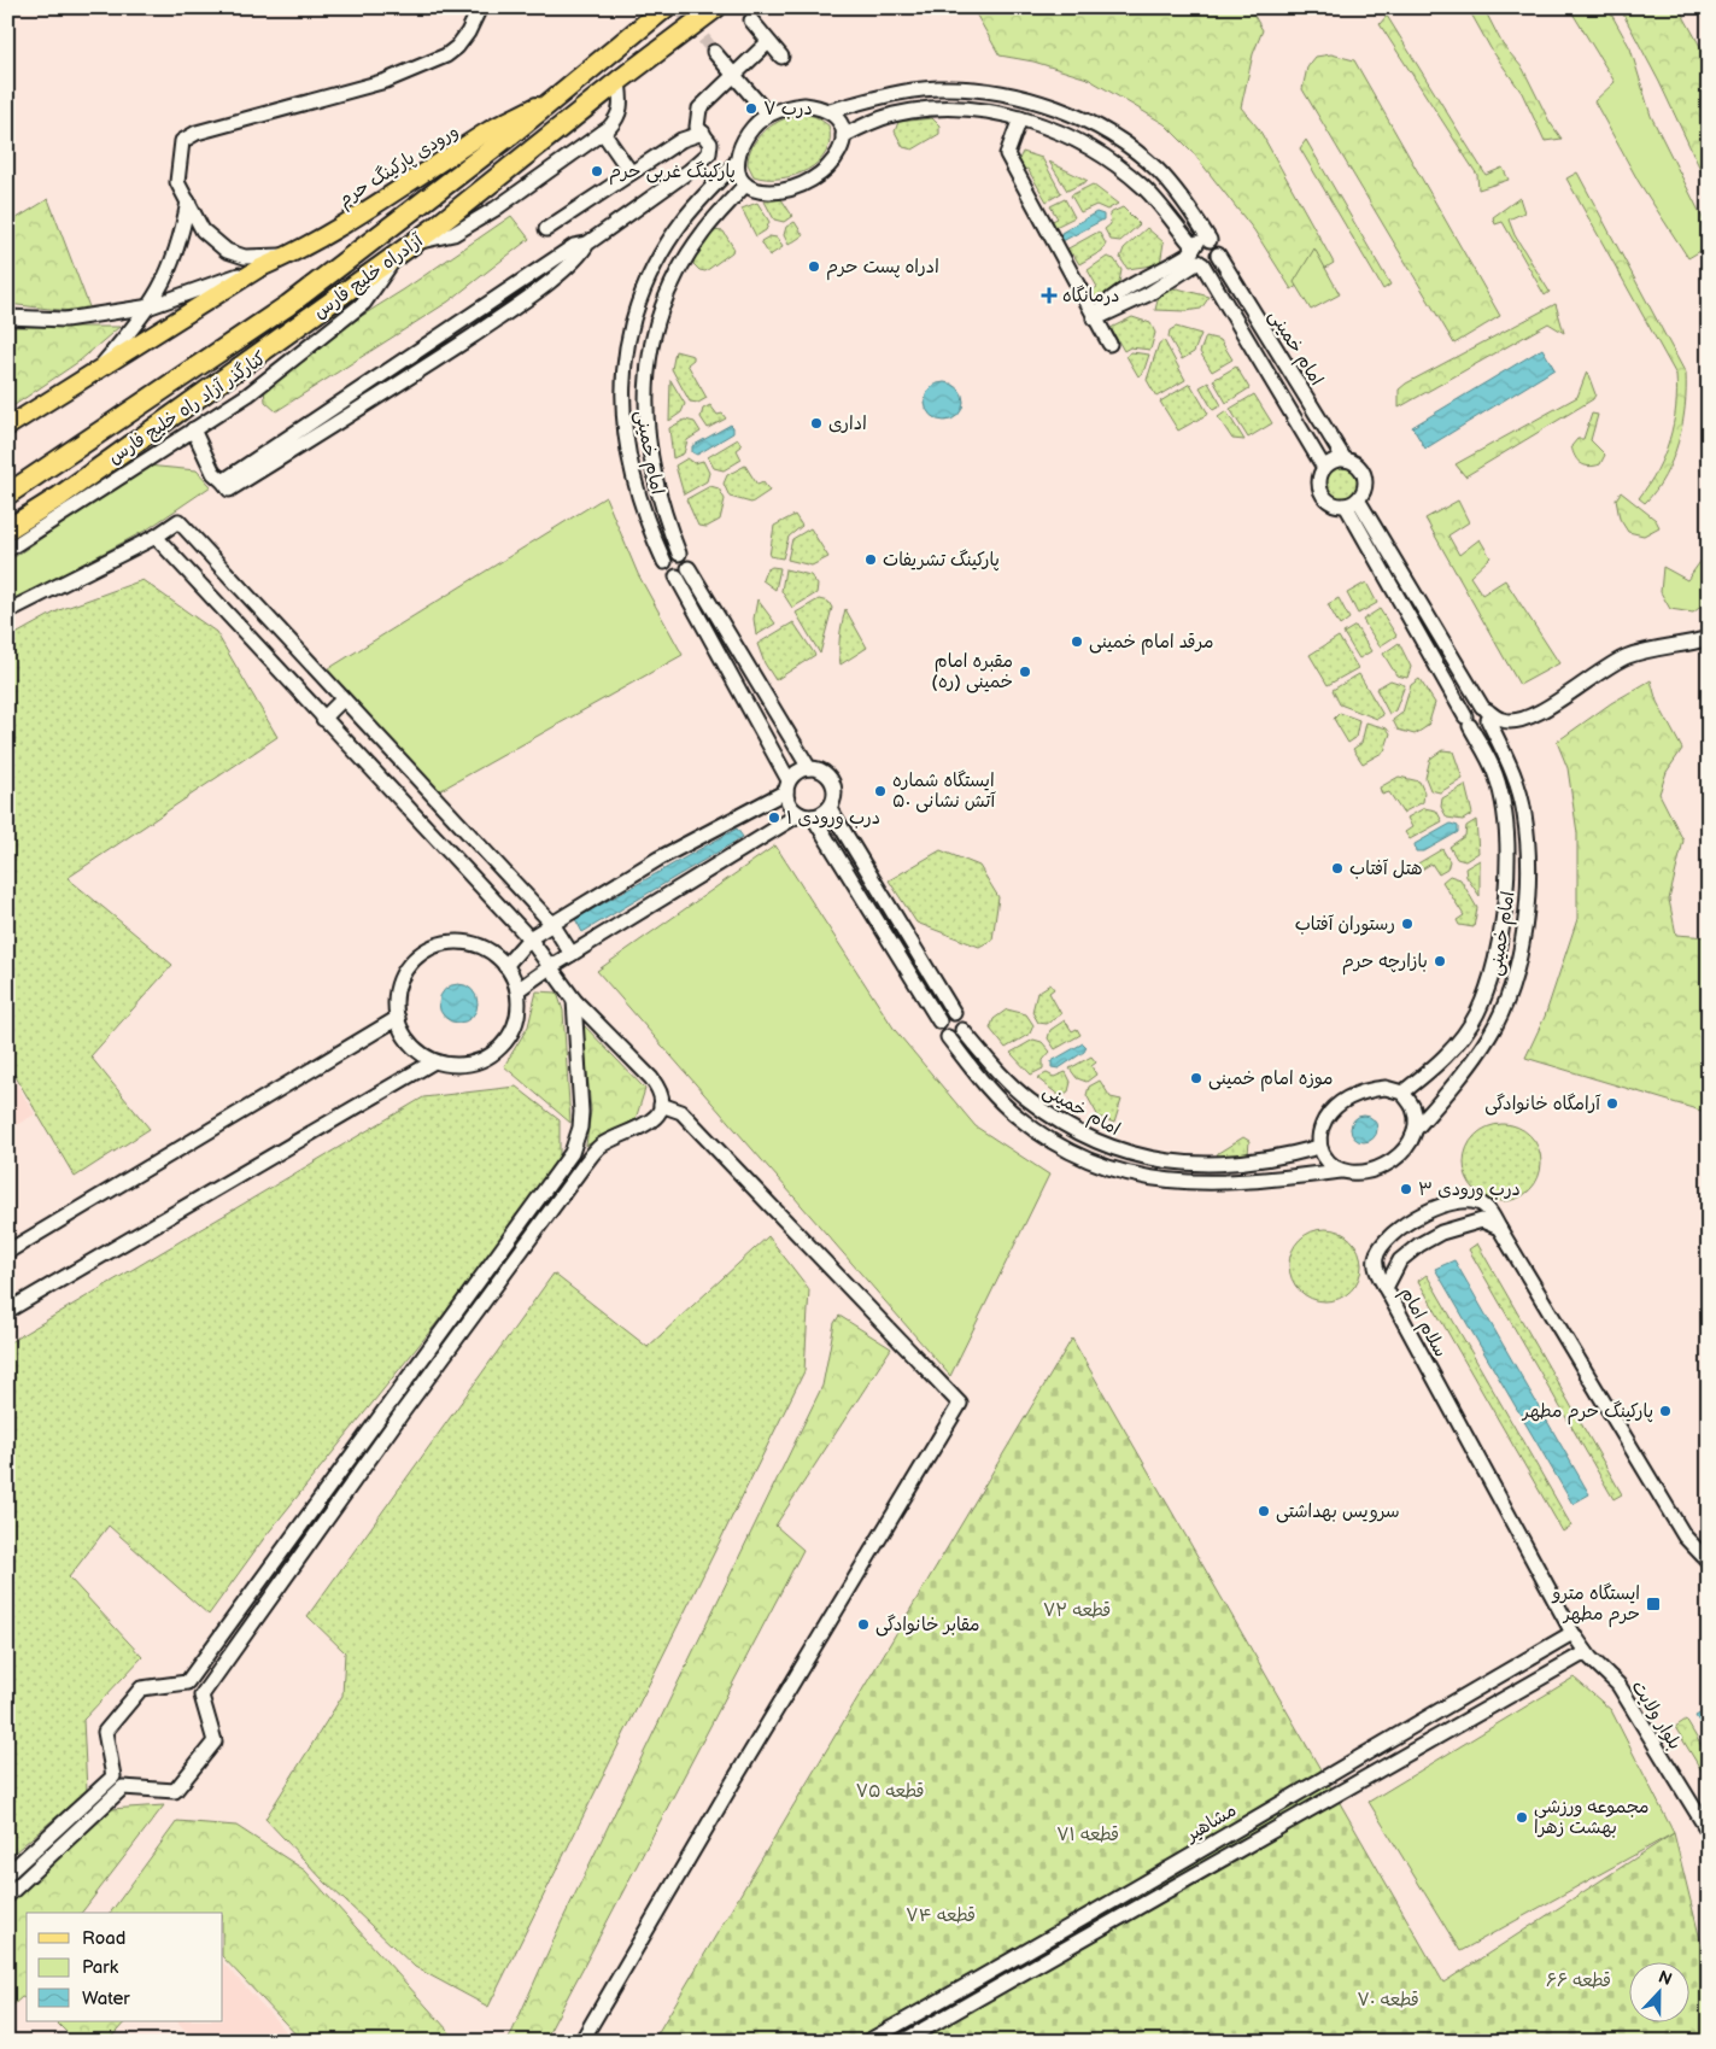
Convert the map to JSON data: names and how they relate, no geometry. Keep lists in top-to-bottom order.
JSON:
{
  "streets": {
    "highway": ["آزادراه خلیج فارس"],
    "main road": ["ورودی پارکینگ حرم"],
    "street": [
      "امام خمینی",
      "کنارگذر آزاد راه خلیج فارس",
      "سلام امام",
      "بلوار ولایت",
      "مشاهیر"
    ]
  },
  "crossings": [
    ["ورودی پارکینگ حرم", "آزادراه خلیج فارس"],
    ["آزادراه خلیج فارس", "کنارگذر آزاد راه خلیج فارس"],
    ["سلام امام", "بلوار ولایت"],
    ["سلام امام", "مشاهیر"]
  ],
  "parks": [
    "قطعه ۷۲",
    "قطعه ۷۵",
    "قطعه ۷۱",
    "قطعه ۷۴",
    "قطعه ۶۶",
    "قطعه ۷۰"
  ],
  "places": {
    "other": [
      "درب ۷",
      "پارکینگ غربی حرم",
      "ادراه پست حرم",
      "اداری",
      "پارکینگ تشریفات",
      "مرقد امام خمینی",
      "مقبره امام خمینی (ره)",
      "ایستگاه شماره ۵۰ آتش نشانی",
      "درب ورودی ۱",
      "هتل آفتاب",
      "رستوران آفتاب",
      "بازارچه حرم",
      "موزه امام خمینی",
      "آرامگاه خانوادگی",
      "درب ورودی ۳",
      "پارکینگ حرم مطهر",
      "سرویس بهداشتی",
      "مقابر خانوادگی",
      "مجموعه ورزشی بهشت زهرا"
    ],
    "health": ["درمانگاه"],
    "transit": ["ایستگاه مترو حرم مطهر"]
  },
  "legend": ["Road", "Park", "Water"],
  "north": "top"
}
